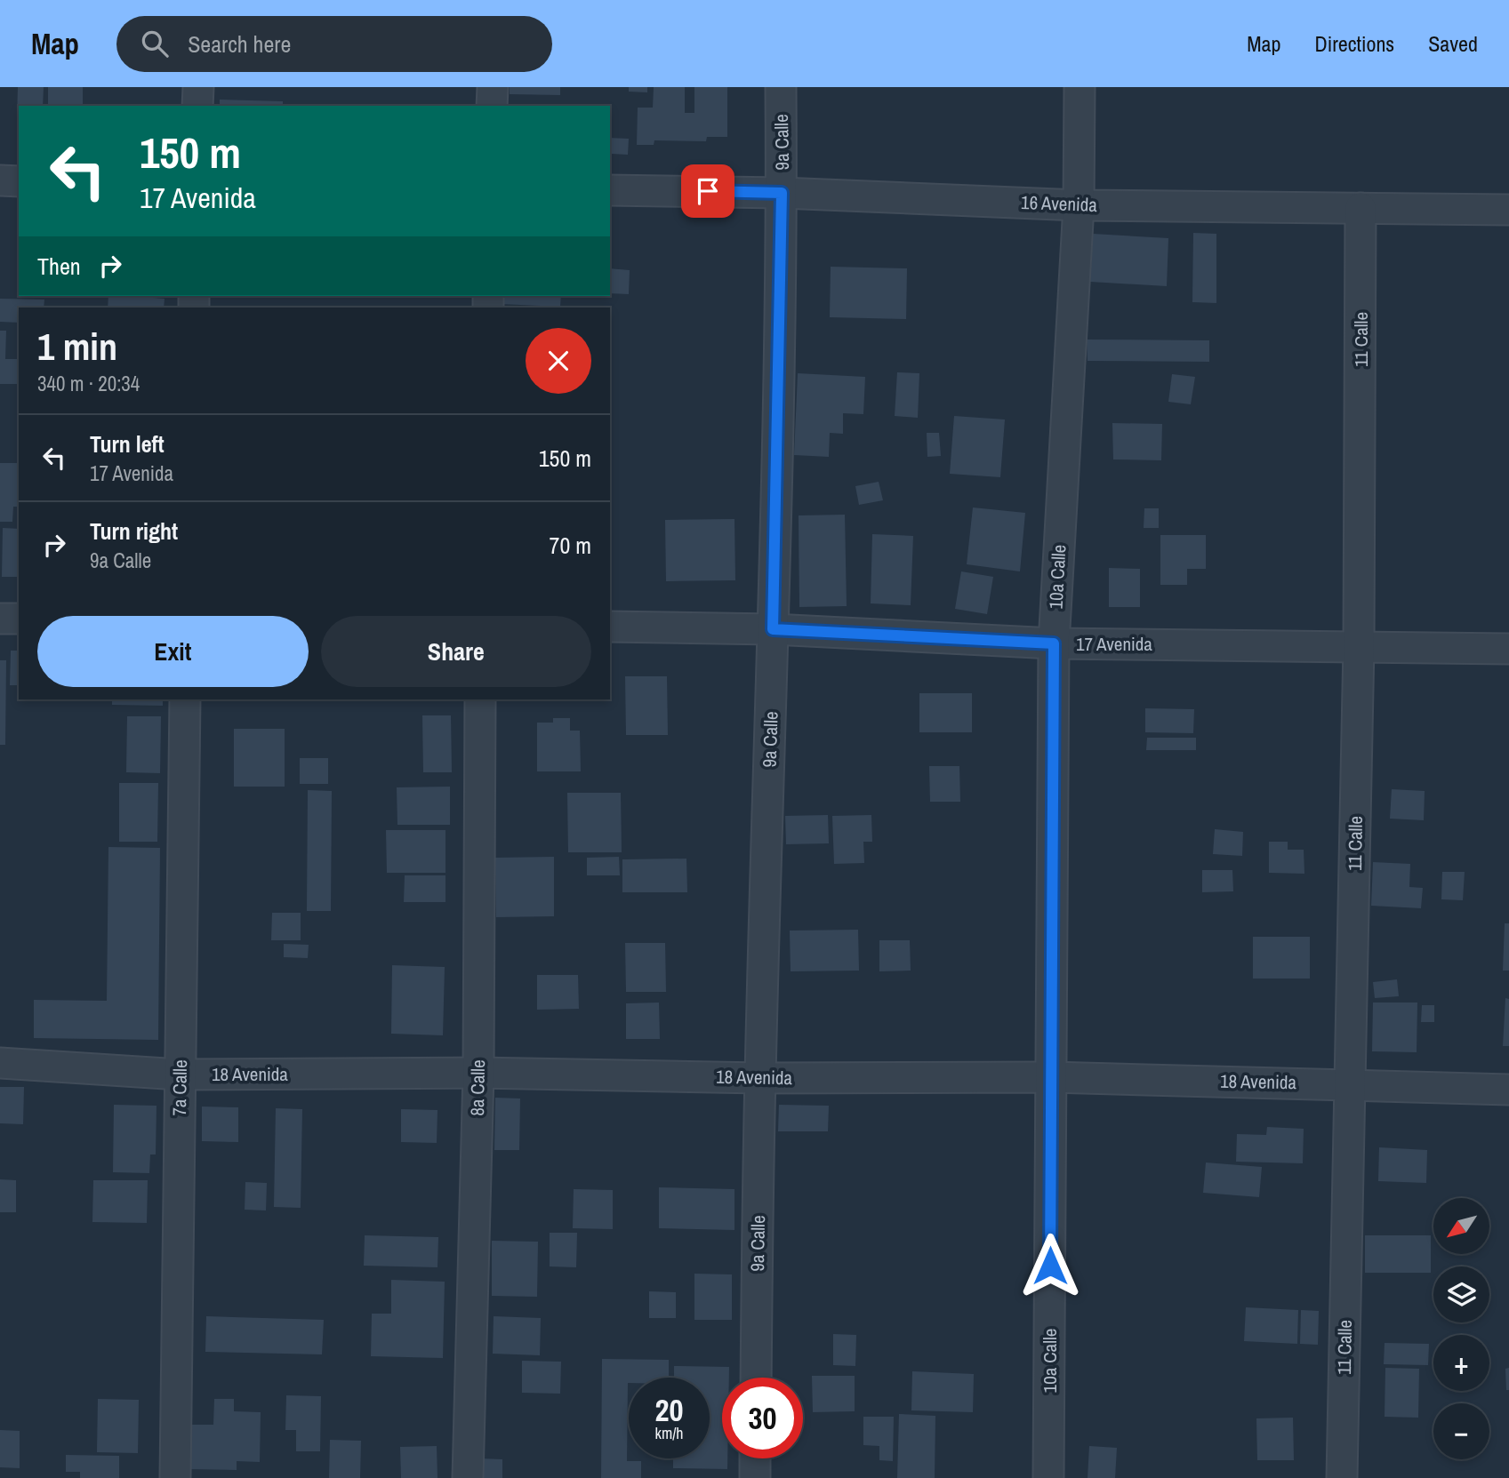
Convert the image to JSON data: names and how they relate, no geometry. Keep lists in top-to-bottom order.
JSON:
{
  "streets": {
    "street": [
      "9a Calle",
      "16 Avenida",
      "11 Calle",
      "10a Calle",
      "17 Avenida",
      "18 Avenida",
      "7a Calle",
      "8a Calle"
    ]
  },
  "crossings": [
    ["9a Calle", "16 Avenida"],
    ["9a Calle", "17 Avenida"],
    ["9a Calle", "18 Avenida"],
    ["16 Avenida", "11 Calle"],
    ["16 Avenida", "10a Calle"],
    ["11 Calle", "17 Avenida"],
    ["11 Calle", "18 Avenida"],
    ["10a Calle", "17 Avenida"],
    ["10a Calle", "18 Avenida"],
    ["18 Avenida", "7a Calle"],
    ["18 Avenida", "8a Calle"]
  ],
  "north": "bottom left",
  "page": {
    "header": "Map",
    "search": "Search here",
    "nav": ["Map", "Directions", "Saved"],
    "turn": ["150 m", "17 Avenida"],
    "then": "Then",
    "heading": ["1 min", "340 m · 20:34"],
    "list": [
      {
        "name": "Turn left",
        "note": "17 Avenida",
        "value": "150 m"
      },
      {
        "name": "Turn right",
        "note": "9a Calle",
        "value": "70 m"
      }
    ],
    "buttons": ["Exit", "Share"],
    "map_buttons": ["+", "−"],
    "speed": "20 km/h",
    "limit": "30"
  }
}
